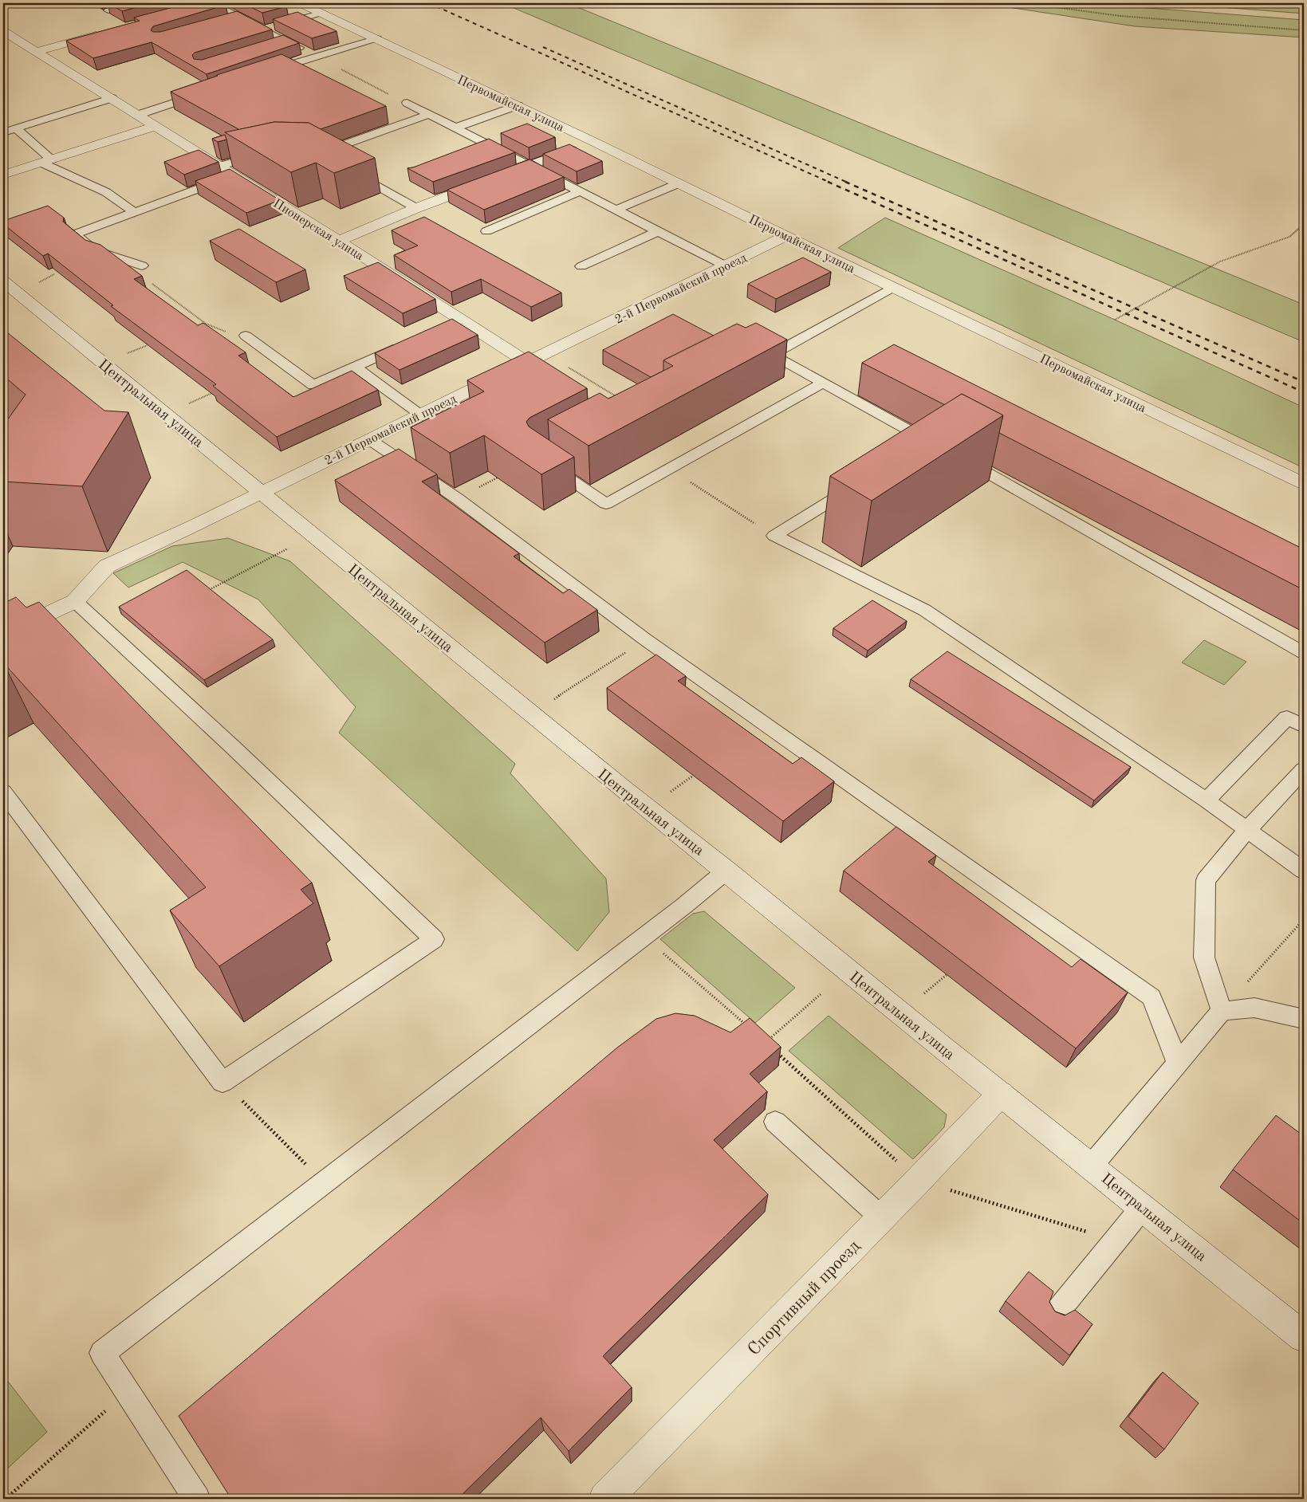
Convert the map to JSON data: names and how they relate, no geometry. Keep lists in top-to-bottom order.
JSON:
{
  "streets": {
    "street": [
      "Первомайская улица",
      "Пионерская улица",
      "2-й Первомайский проезд",
      "Центральная улица",
      "Спортивный проезд"
    ]
  },
  "crossings": [
    ["Первомайская улица", "2-й Первомайский проезд"],
    ["Пионерская улица", "2-й Первомайский проезд"],
    ["2-й Первомайский проезд", "Центральная улица"],
    ["Центральная улица", "Спортивный проезд"]
  ]
}
